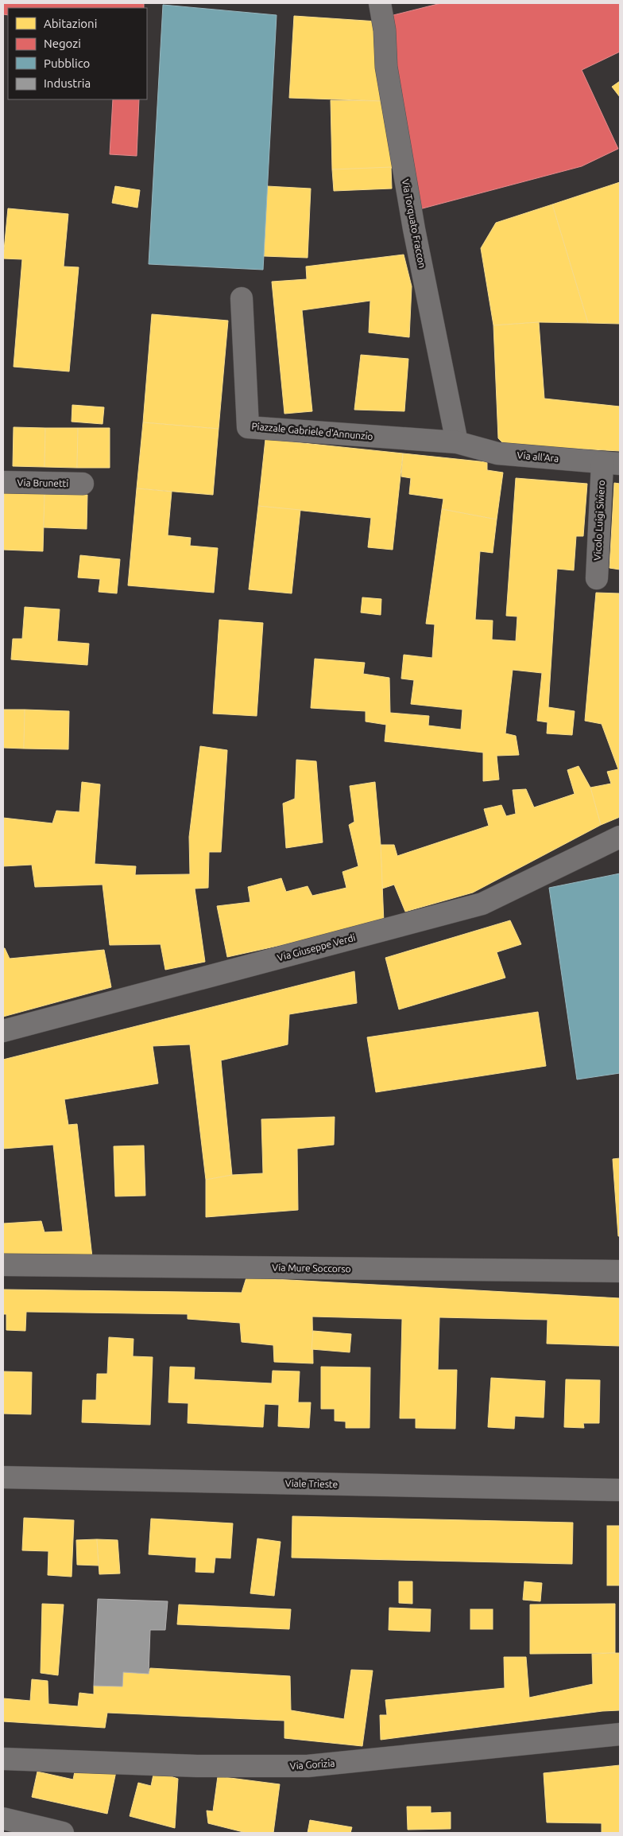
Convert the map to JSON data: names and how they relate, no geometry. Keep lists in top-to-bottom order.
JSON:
{
  "streets": {
    "street": [
      "Via Torquato Fraccon",
      "Piazzale Gabriele d'Annunzio",
      "Via all'Ara",
      "Via Brunetti",
      "Vicolo Luigi Siviero",
      "Via Giuseppe Verdi",
      "Via Mure Soccorso",
      "Viale Trieste",
      "Via Gorizia"
    ]
  },
  "crossings": [
    ["Via Torquato Fraccon", "Piazzale Gabriele d'Annunzio"],
    ["Via Torquato Fraccon", "Via all'Ara"],
    ["Piazzale Gabriele d'Annunzio", "Via all'Ara"],
    ["Via all'Ara", "Vicolo Luigi Siviero"]
  ],
  "legend": [
    "Abitazioni",
    "Negozi",
    "Pubblico",
    "Industria"
  ]
}
